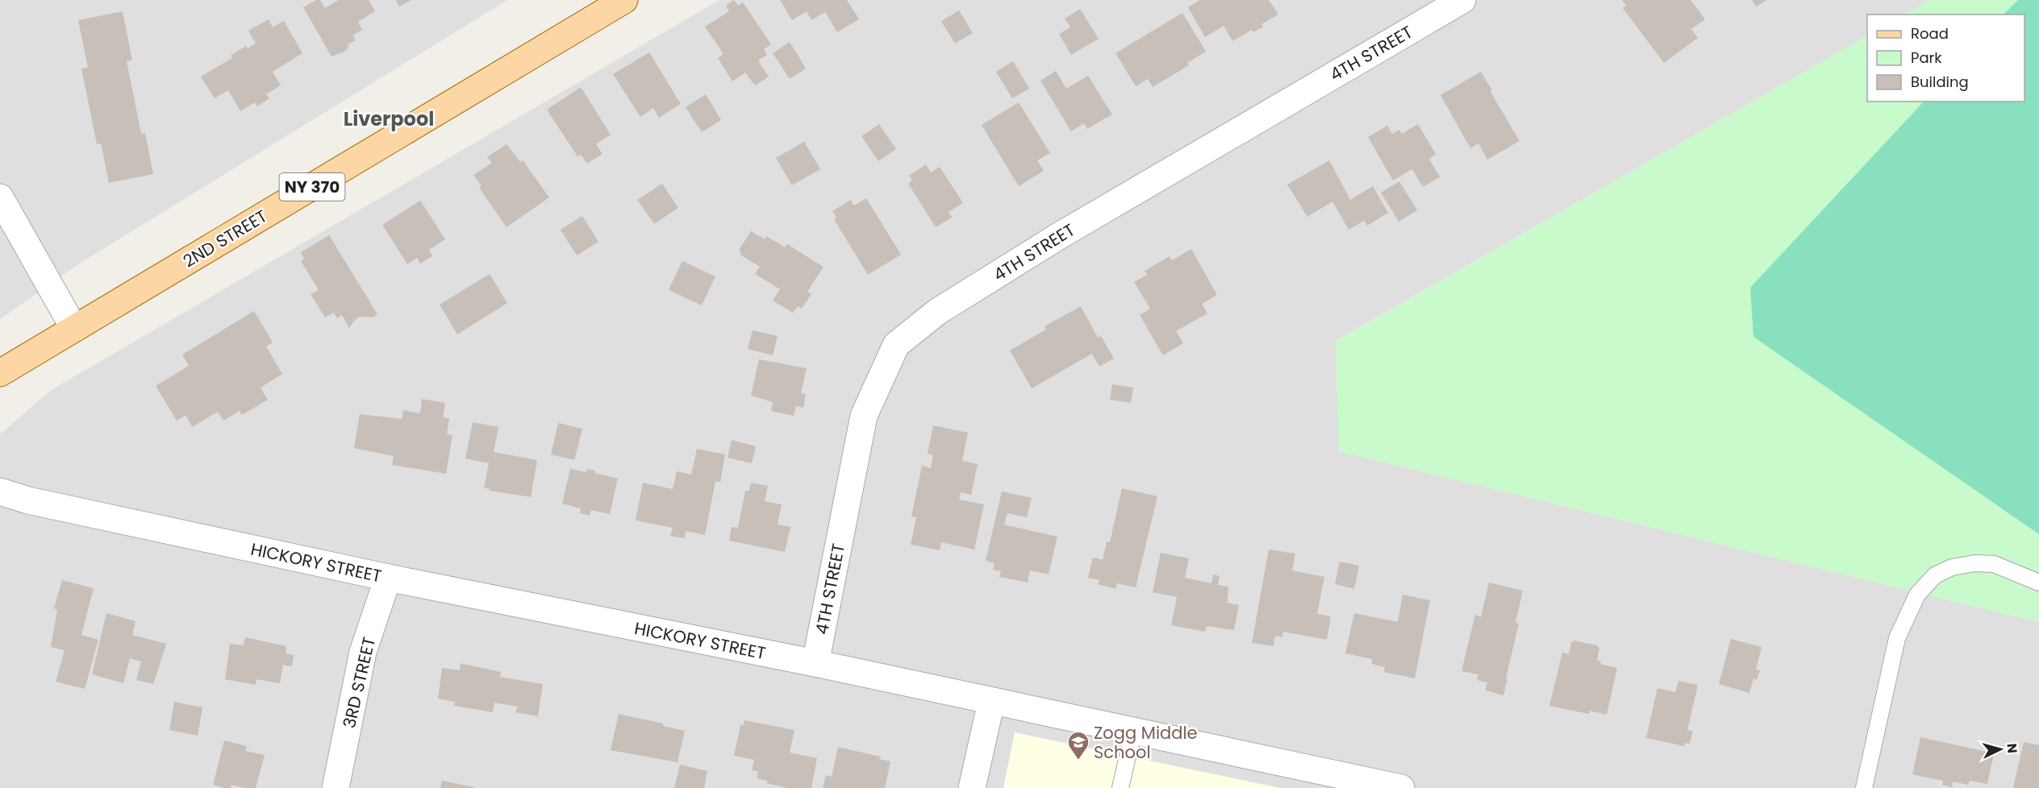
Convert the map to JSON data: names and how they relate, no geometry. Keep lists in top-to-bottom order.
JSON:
{
  "streets": {
    "main road": ["NY 370", "2ND STREET"],
    "street": ["4TH STREET", "HICKORY STREET", "3RD STREET"]
  },
  "crossings": [
    ["4TH STREET", "HICKORY STREET"],
    ["HICKORY STREET", "3RD STREET"]
  ],
  "districts": ["Liverpool"],
  "places": {
    "school or university": ["Zogg Middle School"]
  },
  "legend": ["Road", "Park", "Building"],
  "north": "right"
}
